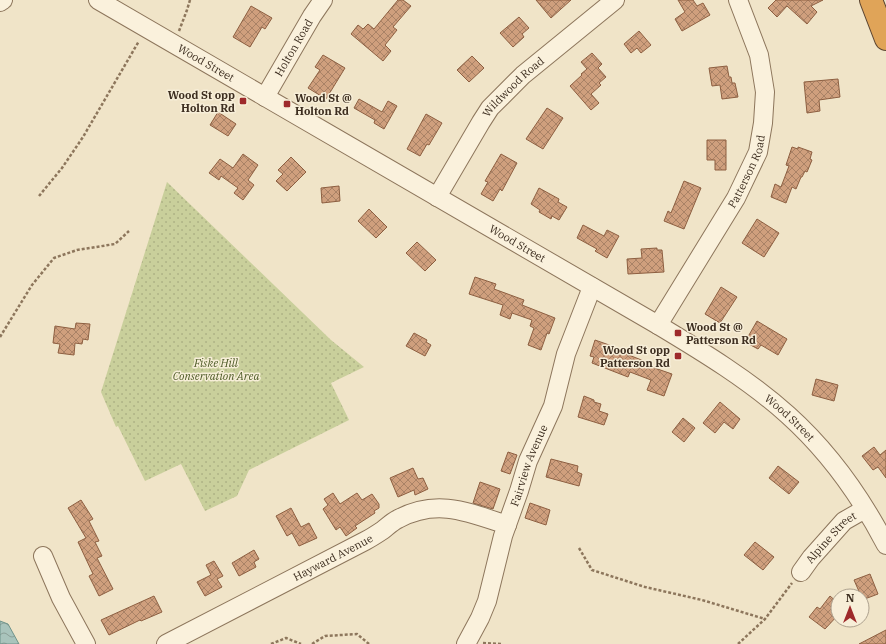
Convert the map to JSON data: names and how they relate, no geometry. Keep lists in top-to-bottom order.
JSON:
{
  "streets": {
    "street": [
      "Holton Road",
      "Wood Street",
      "Wildwood Road",
      "Patterson Road",
      "Fairview Avenue",
      "Alpine Street",
      "Hayward Avenue"
    ]
  },
  "crossings": [
    ["Holton Road", "Wood Street"],
    ["Wood Street", "Wildwood Road"],
    ["Wood Street", "Patterson Road"],
    ["Wood Street", "Fairview Avenue"],
    ["Wood Street", "Alpine Street"],
    ["Fairview Avenue", "Hayward Avenue"]
  ],
  "parks": ["Fiske Hill Conservation Area"],
  "places": {
    "transit": [
      "Wood St opp Holton Rd",
      "Wood St @ Holton Rd",
      "Wood St @ Patterson Rd",
      "Wood St opp Patterson Rd"
    ]
  },
  "north": "top"
}
